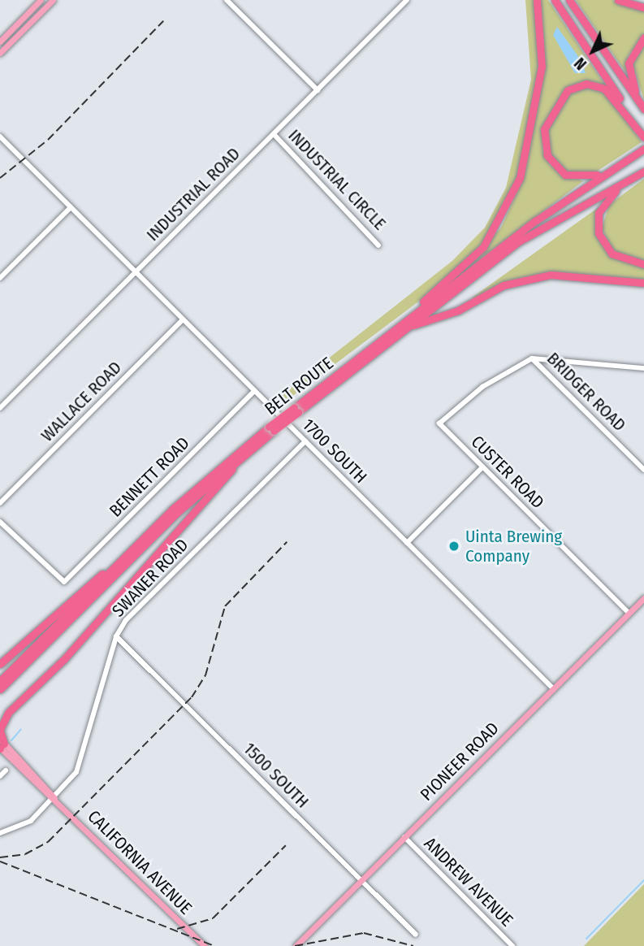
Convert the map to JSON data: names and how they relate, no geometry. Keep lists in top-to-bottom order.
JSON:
{
  "streets": {
    "highway": ["BELT ROUTE"],
    "main road": ["PIONEER ROAD", "CALIFORNIA AVENUE"],
    "street": [
      "INDUSTRIAL CIRCLE",
      "INDUSTRIAL ROAD",
      "BRIDGER ROAD",
      "WALLACE ROAD",
      "1700 SOUTH",
      "CUSTER ROAD",
      "BENNETT ROAD",
      "SWANER ROAD",
      "1500 SOUTH",
      "ANDREW AVENUE"
    ]
  },
  "crossings": [
    ["INDUSTRIAL CIRCLE", "INDUSTRIAL ROAD"],
    ["INDUSTRIAL ROAD", "1700 SOUTH"],
    ["BRIDGER ROAD", "CUSTER ROAD"],
    ["WALLACE ROAD", "1700 SOUTH"],
    ["1700 SOUTH", "BENNETT ROAD"],
    ["1700 SOUTH", "SWANER ROAD"],
    ["1700 SOUTH", "PIONEER ROAD"],
    ["CUSTER ROAD", "PIONEER ROAD"],
    ["SWANER ROAD", "1500 SOUTH"],
    ["SWANER ROAD", "CALIFORNIA AVENUE"],
    ["PIONEER ROAD", "1500 SOUTH"],
    ["PIONEER ROAD", "ANDREW AVENUE"]
  ],
  "places": ["Uinta Brewing Company"],
  "north": "bottom left"
}
